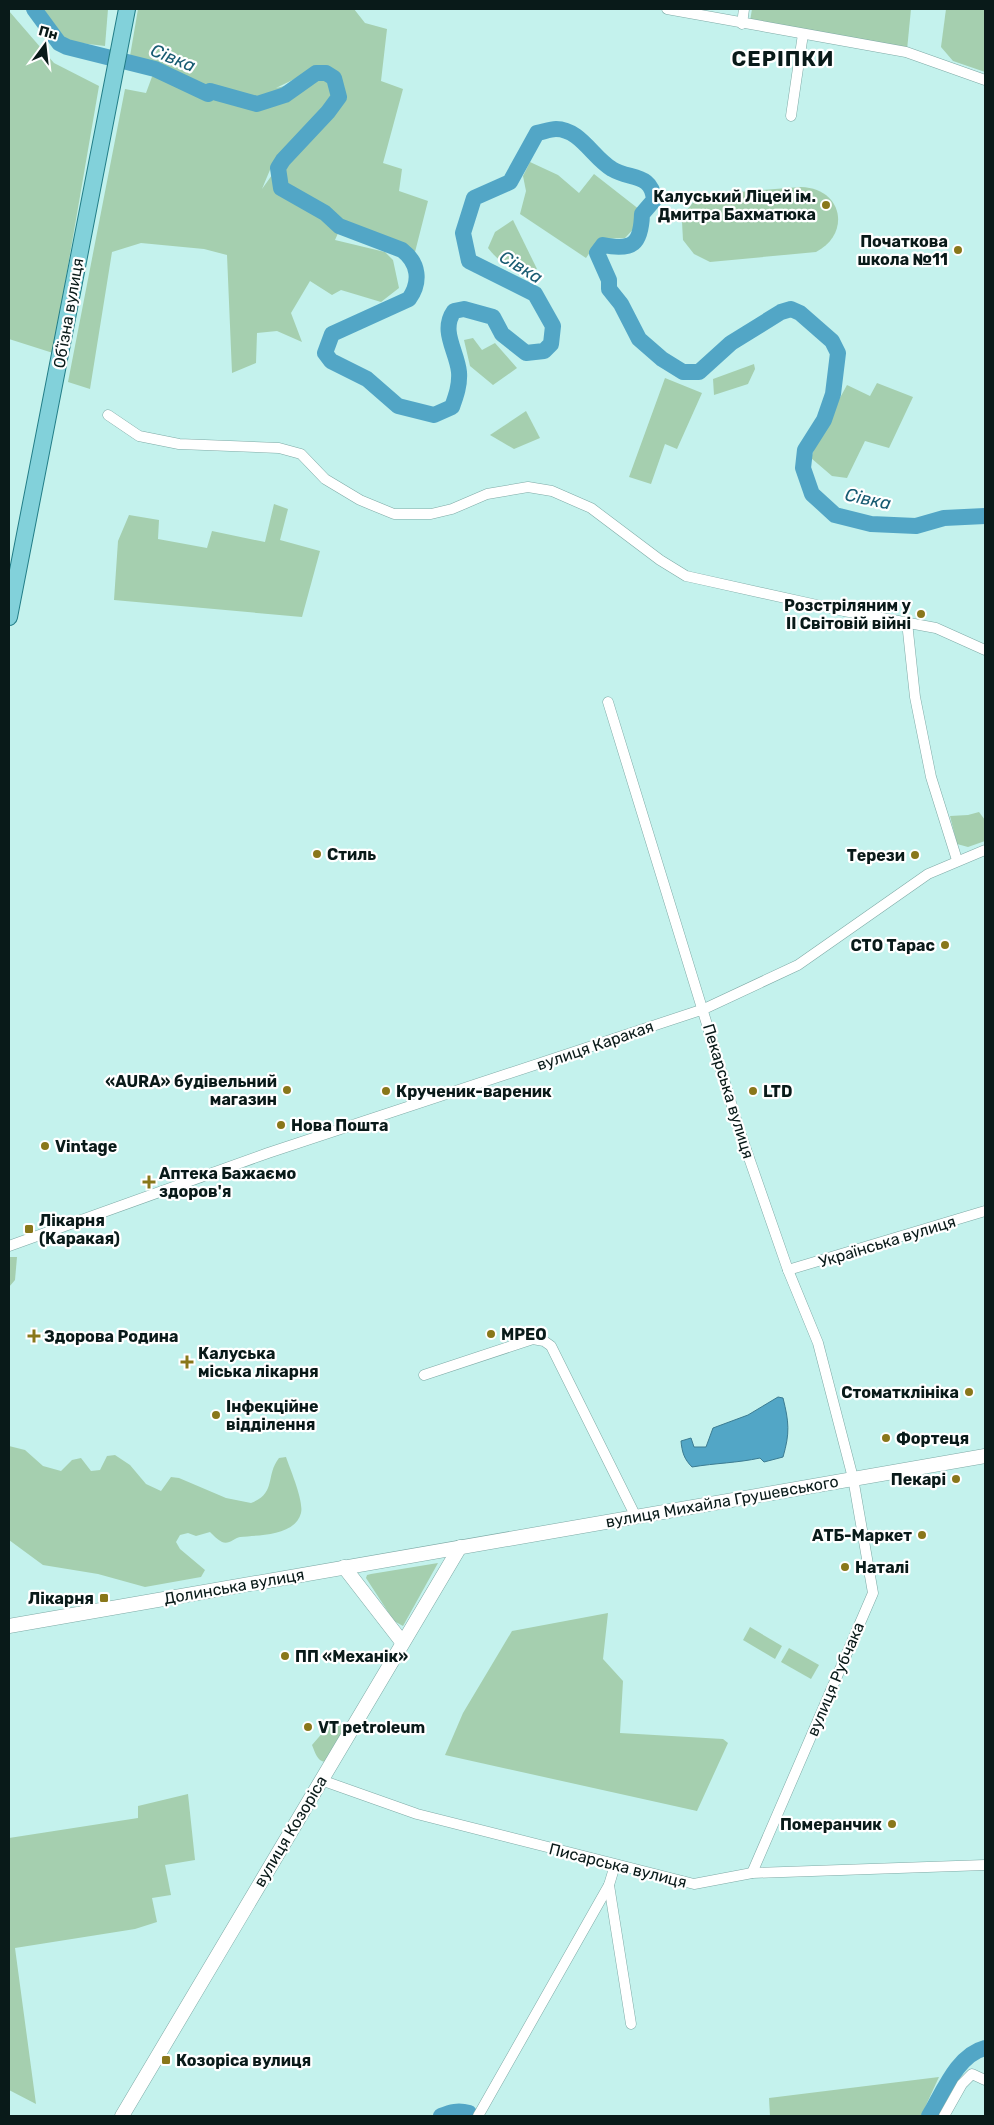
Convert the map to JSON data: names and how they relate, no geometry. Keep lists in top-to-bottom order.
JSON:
{
  "streets": {
    "main road": [
      "Обʼїзна вулиця",
      "вулиця Михайла Грушевського",
      "Долинська вулиця",
      "вулиця Козоріса"
    ],
    "street": [
      "вулиця Каракая",
      "Пекарська вулиця",
      "Українська вулиця",
      "вулиця Рубчака",
      "Писарська вулиця"
    ]
  },
  "crossings": [
    ["вулиця Каракая", "Пекарська вулиця"],
    ["Пекарська вулиця", "Українська вулиця"],
    ["Пекарська вулиця", "вулиця Михайла Грушевського"],
    ["Пекарська вулиця", "вулиця Рубчака"],
    ["вулиця Михайла Грушевського", "Долинська вулиця"],
    ["вулиця Михайла Грушевського", "вулиця Рубчака"],
    ["вулиця Михайла Грушевського", "вулиця Козоріса"],
    ["Долинська вулиця", "вулиця Козоріса"],
    ["вулиця Рубчака", "Писарська вулиця"],
    ["вулиця Козоріса", "Писарська вулиця"]
  ],
  "districts": ["СЕРІПКИ"],
  "water": ["Сівка"],
  "places": {
    "other": [
      "Калуський Ліцей ім. Дмитра Бахматюка",
      "Початкова школа №11",
      "Розстріляним у II Світовій війні",
      "Стиль",
      "Терези",
      "СТО Тарас",
      "«AURA» будівельний магазин",
      "Крученик-вареник",
      "LTD",
      "Нова Пошта",
      "Vintage",
      "МРЕО",
      "Стоматклініка",
      "Інфекційне відділення",
      "Фортеця",
      "Пекарі",
      "АТБ-Маркет",
      "Наталі",
      "ПП «Механік»",
      "VT petroleum",
      "Померанчик"
    ],
    "health": ["Аптека Бажаємо здоров'я", "Здорова Родина", "Калуська міська лікарня"],
    "transit": ["Лікарня (Каракая)", "Лікарня", "Козоріса вулиця"]
  },
  "north": "top"
}
